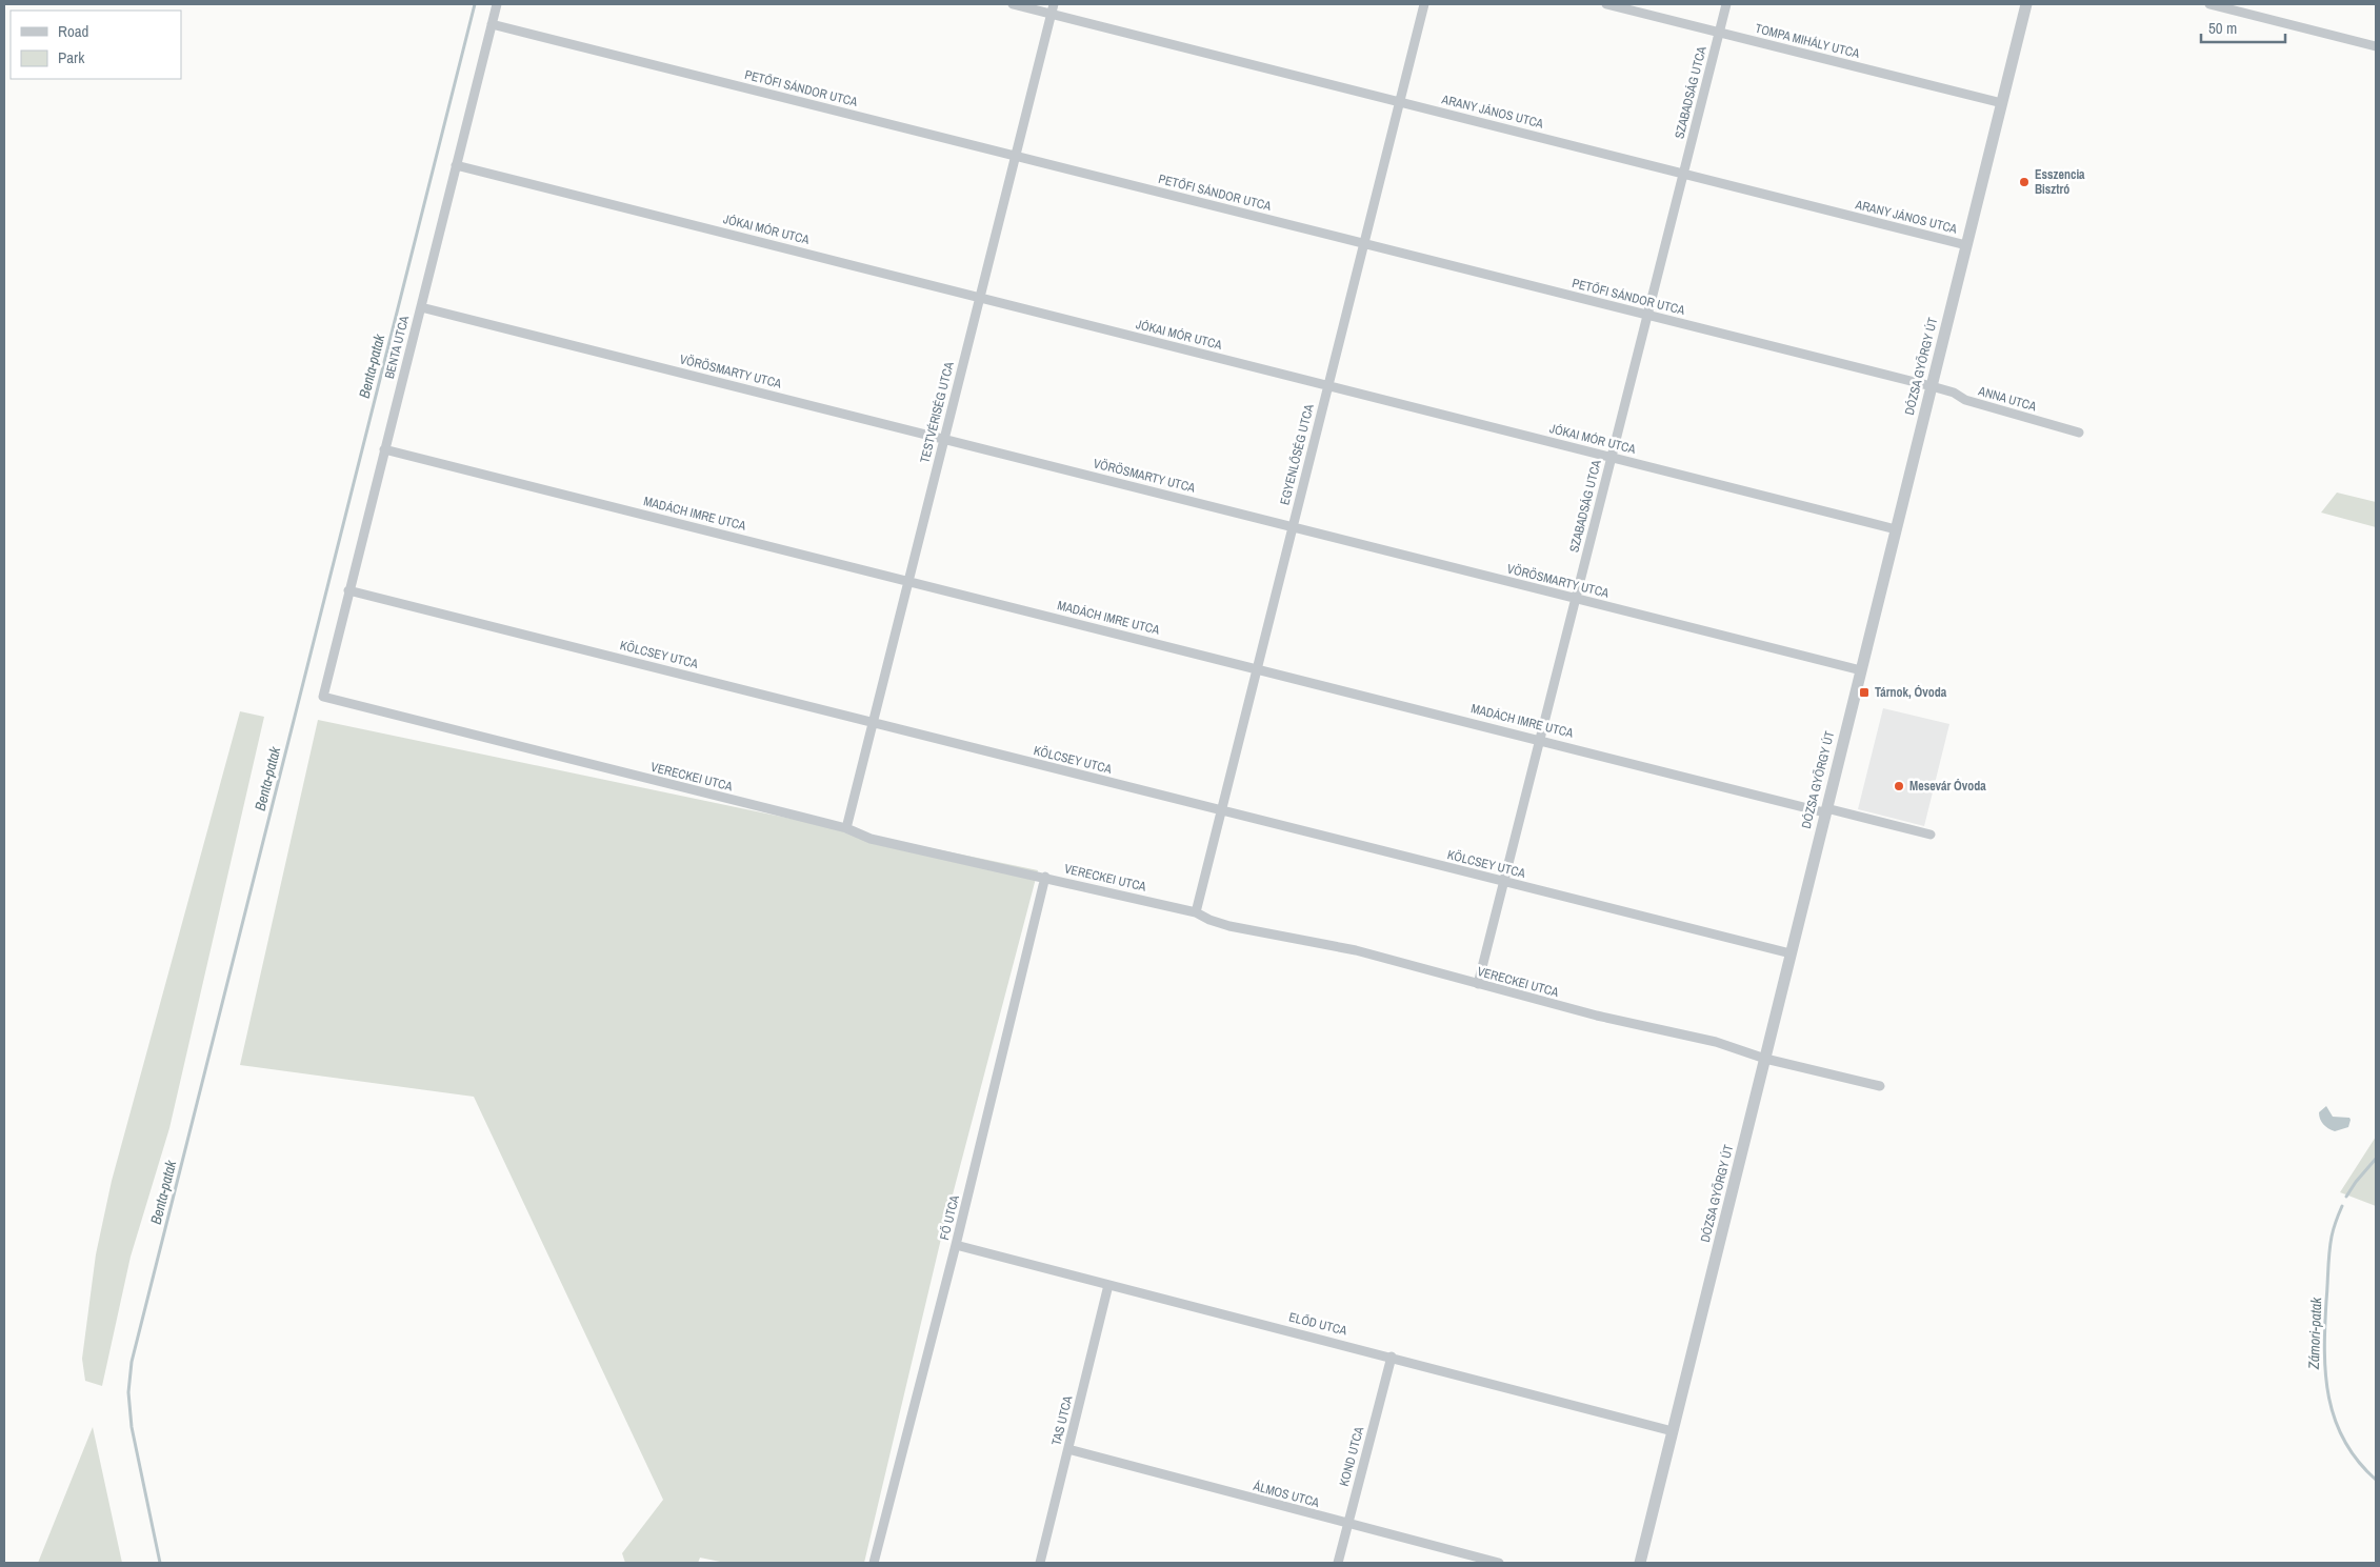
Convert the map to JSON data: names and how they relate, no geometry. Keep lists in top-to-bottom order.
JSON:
{
  "streets": {
    "street": [
      "TOMPA MIHÁLY UTCA",
      "PETŐFI SÁNDOR UTCA",
      "SZABADSÁG UTCA",
      "ARANY JÁNOS UTCA",
      "JÓKAI MÓR UTCA",
      "BENTA UTCA",
      "DÓZSA GYÖRGY ÚT",
      "VÖRÖSMARTY UTCA",
      "ANNA UTCA",
      "TESTVÉRISÉG UTCA",
      "EGYENLŐSÉG UTCA",
      "MADÁCH IMRE UTCA",
      "KÖLCSEY UTCA",
      "VERECKEI UTCA",
      "FŐ UTCA",
      "ELŐD UTCA",
      "TAS UTCA",
      "KOND UTCA",
      "ÁLMOS UTCA"
    ]
  },
  "crossings": [
    ["TOMPA MIHÁLY UTCA", "SZABADSÁG UTCA"],
    ["TOMPA MIHÁLY UTCA", "DÓZSA GYÖRGY ÚT"],
    ["PETŐFI SÁNDOR UTCA", "SZABADSÁG UTCA"],
    ["PETŐFI SÁNDOR UTCA", "BENTA UTCA"],
    ["PETŐFI SÁNDOR UTCA", "DÓZSA GYÖRGY ÚT"],
    ["PETŐFI SÁNDOR UTCA", "ANNA UTCA"],
    ["PETŐFI SÁNDOR UTCA", "TESTVÉRISÉG UTCA"],
    ["PETŐFI SÁNDOR UTCA", "EGYENLŐSÉG UTCA"],
    ["SZABADSÁG UTCA", "ARANY JÁNOS UTCA"],
    ["SZABADSÁG UTCA", "JÓKAI MÓR UTCA"],
    ["SZABADSÁG UTCA", "VÖRÖSMARTY UTCA"],
    ["SZABADSÁG UTCA", "MADÁCH IMRE UTCA"],
    ["SZABADSÁG UTCA", "KÖLCSEY UTCA"],
    ["SZABADSÁG UTCA", "VERECKEI UTCA"],
    ["ARANY JÁNOS UTCA", "DÓZSA GYÖRGY ÚT"],
    ["ARANY JÁNOS UTCA", "TESTVÉRISÉG UTCA"],
    ["ARANY JÁNOS UTCA", "EGYENLŐSÉG UTCA"],
    ["JÓKAI MÓR UTCA", "BENTA UTCA"],
    ["JÓKAI MÓR UTCA", "DÓZSA GYÖRGY ÚT"],
    ["JÓKAI MÓR UTCA", "TESTVÉRISÉG UTCA"],
    ["JÓKAI MÓR UTCA", "EGYENLŐSÉG UTCA"],
    ["BENTA UTCA", "VÖRÖSMARTY UTCA"],
    ["BENTA UTCA", "MADÁCH IMRE UTCA"],
    ["BENTA UTCA", "KÖLCSEY UTCA"],
    ["BENTA UTCA", "VERECKEI UTCA"],
    ["DÓZSA GYÖRGY ÚT", "VÖRÖSMARTY UTCA"],
    ["DÓZSA GYÖRGY ÚT", "ANNA UTCA"],
    ["DÓZSA GYÖRGY ÚT", "MADÁCH IMRE UTCA"],
    ["DÓZSA GYÖRGY ÚT", "KÖLCSEY UTCA"],
    ["DÓZSA GYÖRGY ÚT", "VERECKEI UTCA"],
    ["DÓZSA GYÖRGY ÚT", "ELŐD UTCA"],
    ["VÖRÖSMARTY UTCA", "TESTVÉRISÉG UTCA"],
    ["VÖRÖSMARTY UTCA", "EGYENLŐSÉG UTCA"],
    ["TESTVÉRISÉG UTCA", "MADÁCH IMRE UTCA"],
    ["TESTVÉRISÉG UTCA", "KÖLCSEY UTCA"],
    ["TESTVÉRISÉG UTCA", "VERECKEI UTCA"],
    ["EGYENLŐSÉG UTCA", "MADÁCH IMRE UTCA"],
    ["EGYENLŐSÉG UTCA", "KÖLCSEY UTCA"],
    ["EGYENLŐSÉG UTCA", "VERECKEI UTCA"],
    ["VERECKEI UTCA", "FŐ UTCA"],
    ["FŐ UTCA", "ELŐD UTCA"],
    ["ELŐD UTCA", "TAS UTCA"],
    ["ELŐD UTCA", "KOND UTCA"],
    ["TAS UTCA", "ÁLMOS UTCA"],
    ["KOND UTCA", "ÁLMOS UTCA"]
  ],
  "water": ["Benta-patak", "Zámori-patak"],
  "places": {
    "other": ["Esszencia Bisztró", "Mesevár Óvoda"],
    "transit": ["Tárnok, Óvoda"]
  },
  "legend": ["Road", "Park"],
  "scale_bar": "50 m"
}
